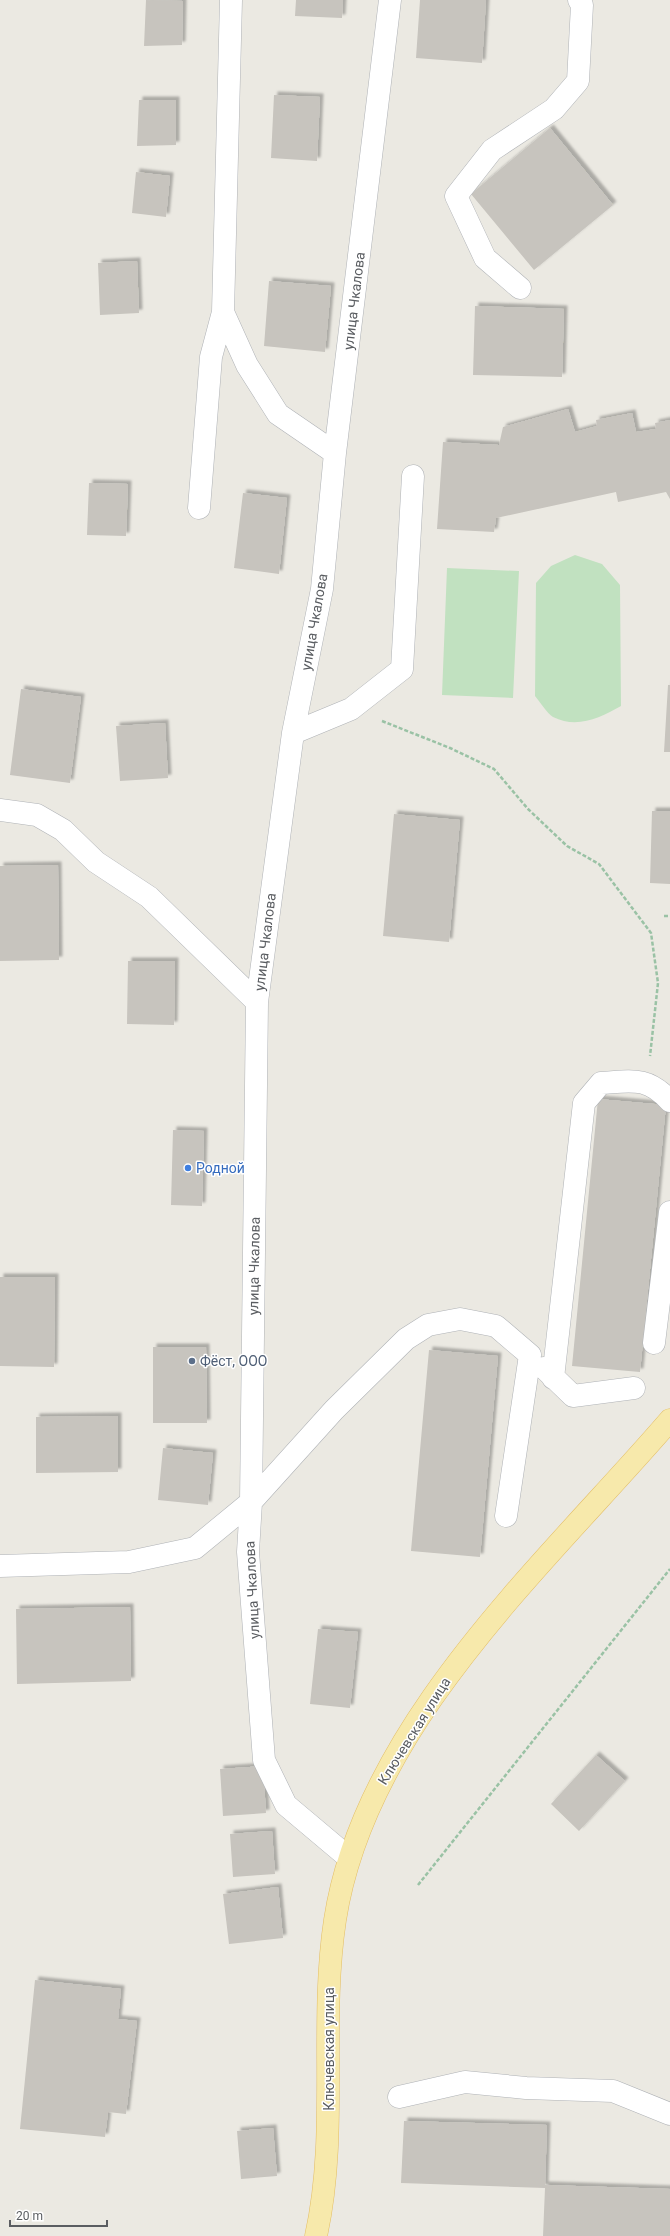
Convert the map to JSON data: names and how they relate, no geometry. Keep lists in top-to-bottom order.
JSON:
{
  "streets": {
    "main road": ["Ключевская улица"],
    "street": ["улица Чкалова"]
  },
  "crossings": [
    ["улица Чкалова", "Ключевская улица"]
  ],
  "places": ["Родной", "Фёст, ООО"],
  "scale_bar": "20 m"
}
